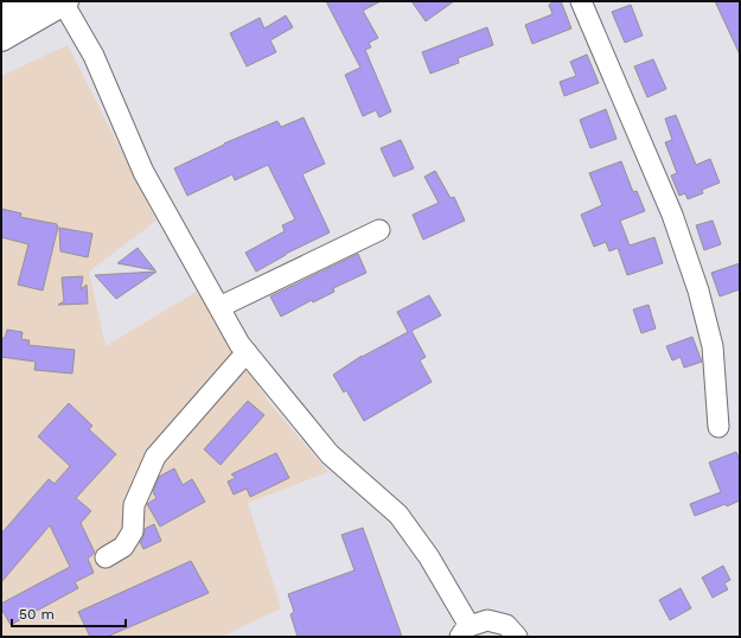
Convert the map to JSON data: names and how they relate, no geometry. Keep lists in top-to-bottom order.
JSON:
{
  "scale_bar": "50 m"
}
